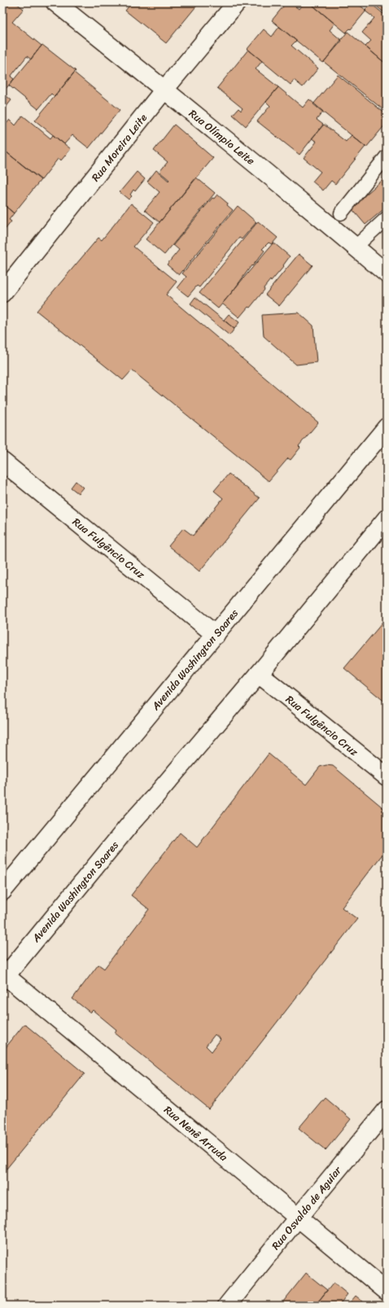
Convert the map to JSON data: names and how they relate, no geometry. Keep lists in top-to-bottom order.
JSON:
{
  "streets": {
    "main road": [
      "Rua Olímpio Leite",
      "Rua Moreira Leite",
      "Rua Fulgêncio Cruz",
      "Avenida Washington Soares",
      "Rua Nenê Arruda",
      "Rua Osvaldo de Aguiar"
    ]
  },
  "crossings": [
    ["Rua Olímpio Leite", "Rua Moreira Leite"],
    ["Rua Fulgêncio Cruz", "Avenida Washington Soares"],
    ["Avenida Washington Soares", "Rua Nenê Arruda"],
    ["Rua Nenê Arruda", "Rua Osvaldo de Aguiar"]
  ]
}
